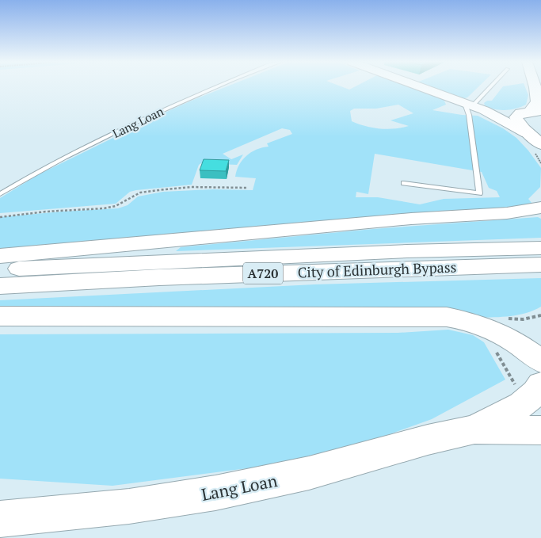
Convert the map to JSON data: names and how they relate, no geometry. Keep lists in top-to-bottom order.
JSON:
{
  "streets": {
    "main road": ["Lang Loan", "City of Edinburgh Bypass", "A720"]
  }
}
